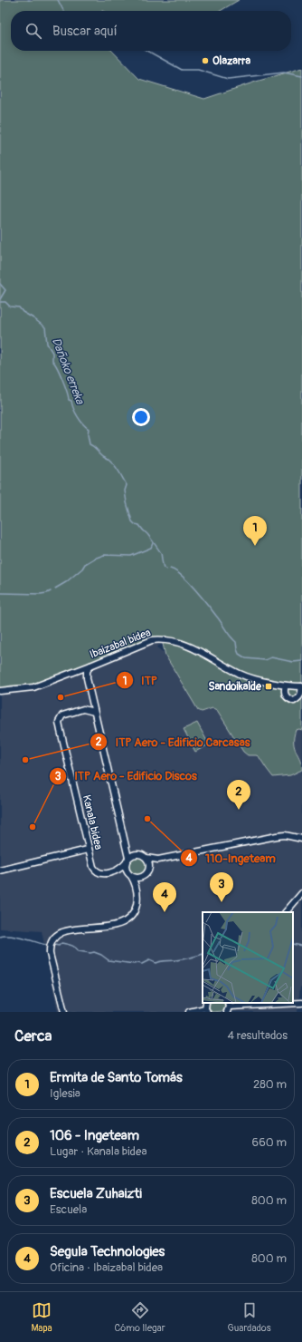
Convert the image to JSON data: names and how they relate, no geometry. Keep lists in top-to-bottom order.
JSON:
{
  "streets": {
    "street": ["Ibaizabal bidea", "Kanala bidea"]
  },
  "crossings": [
    ["Ibaizabal bidea", "Kanala bidea"]
  ],
  "water": ["Dañoko erreka"],
  "places": {
    "other": [
      "Olazarra",
      "ITP",
      "ITP Aero - Edificio Carcasas",
      "110-Ingeteam",
      "ITP Aero - Edificio Discos"
    ],
    "transit": ["Sandoikalde"]
  },
  "page": {
    "search": "Buscar aquí",
    "pins": [
      "1",
      "2",
      "3",
      "4"
    ],
    "heading": ["Cerca", "4 resultados"],
    "list": [
      {
        "mark": "1",
        "name": "Ermita de Santo Tomás",
        "note": "Iglesia",
        "value": "280 m"
      },
      {
        "mark": "2",
        "name": "106 - Ingeteam",
        "note": "Lugar · Kanala bidea",
        "value": "660 m"
      },
      {
        "mark": "3",
        "name": "Escuela Zuhaizti",
        "note": "Escuela",
        "value": "800 m"
      },
      {
        "mark": "4",
        "name": "Segula Technologies",
        "note": "Oficina · Ibaizabal bidea",
        "value": "800 m"
      }
    ],
    "nav": ["Mapa", "Cómo llegar", "Guardados"]
  }
}
